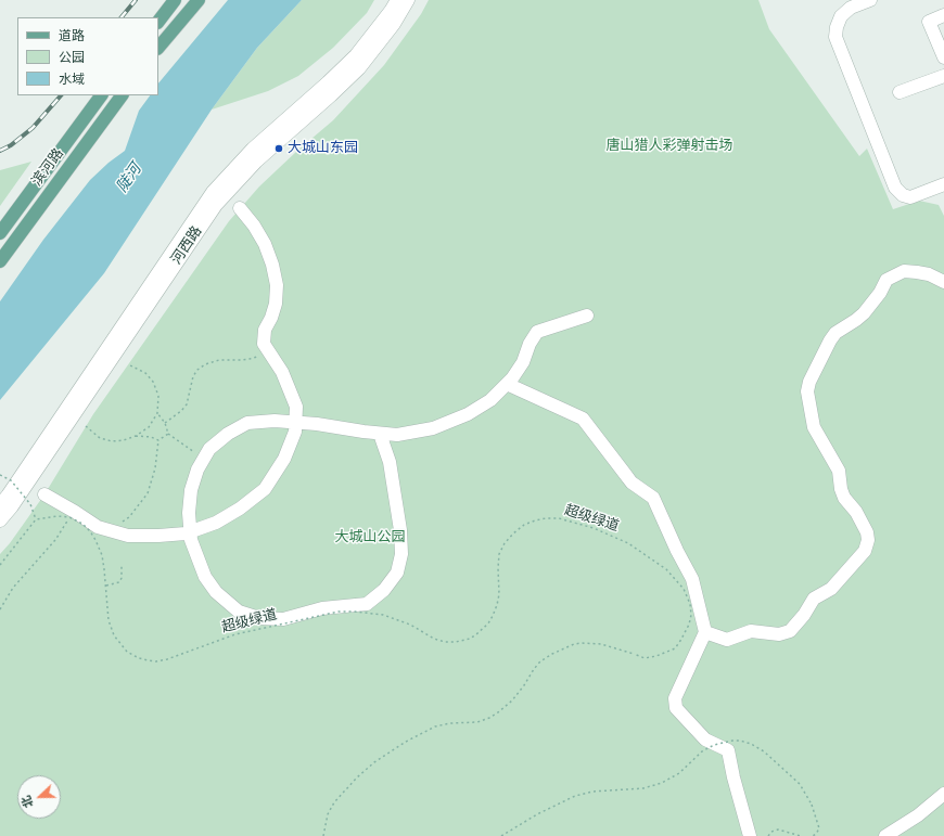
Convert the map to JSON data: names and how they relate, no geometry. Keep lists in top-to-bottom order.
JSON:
{
  "streets": {
    "main road": ["滨河路"],
    "street": ["河西路"],
    "path": ["超级绿道"]
  },
  "water": ["陡河"],
  "parks": ["唐山猎人彩弹射击场", "大城山公园"],
  "places": ["大城山东园"],
  "legend": ["道路", "公园", "水域"],
  "north": "left"
}
